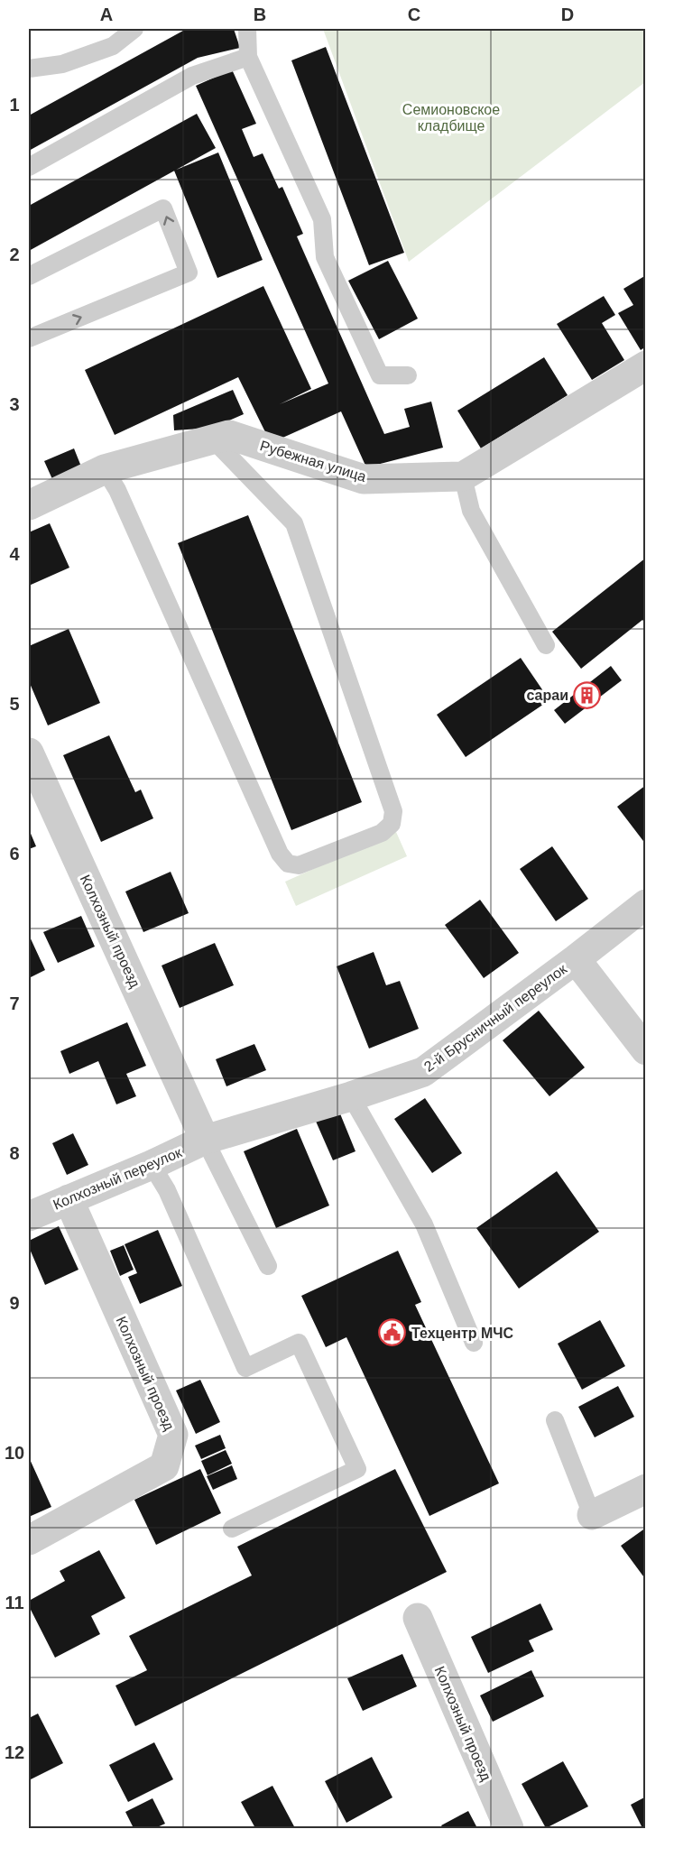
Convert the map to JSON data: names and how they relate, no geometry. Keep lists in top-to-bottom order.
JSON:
{
  "streets": {
    "street": [
      "Рубежная улица",
      "Колхозный проезд",
      "2-й Брусничный переулок",
      "Колхозный переулок"
    ]
  },
  "crossings": [
    ["Колхозный проезд", "2-й Брусничный переулок"],
    ["Колхозный проезд", "Колхозный переулок"],
    ["2-й Брусничный переулок", "Колхозный переулок"]
  ],
  "parks": ["Семионовское кладбище"],
  "places": {
    "building": ["сараи"],
    "public building": ["Техцентр МЧС"]
  },
  "grid": {
    "columns": [
      "A",
      "B",
      "C",
      "D"
    ],
    "rows": [
      "1",
      "2",
      "3",
      "4",
      "5",
      "6",
      "7",
      "8",
      "9",
      "10",
      "11",
      "12"
    ]
  }
}
